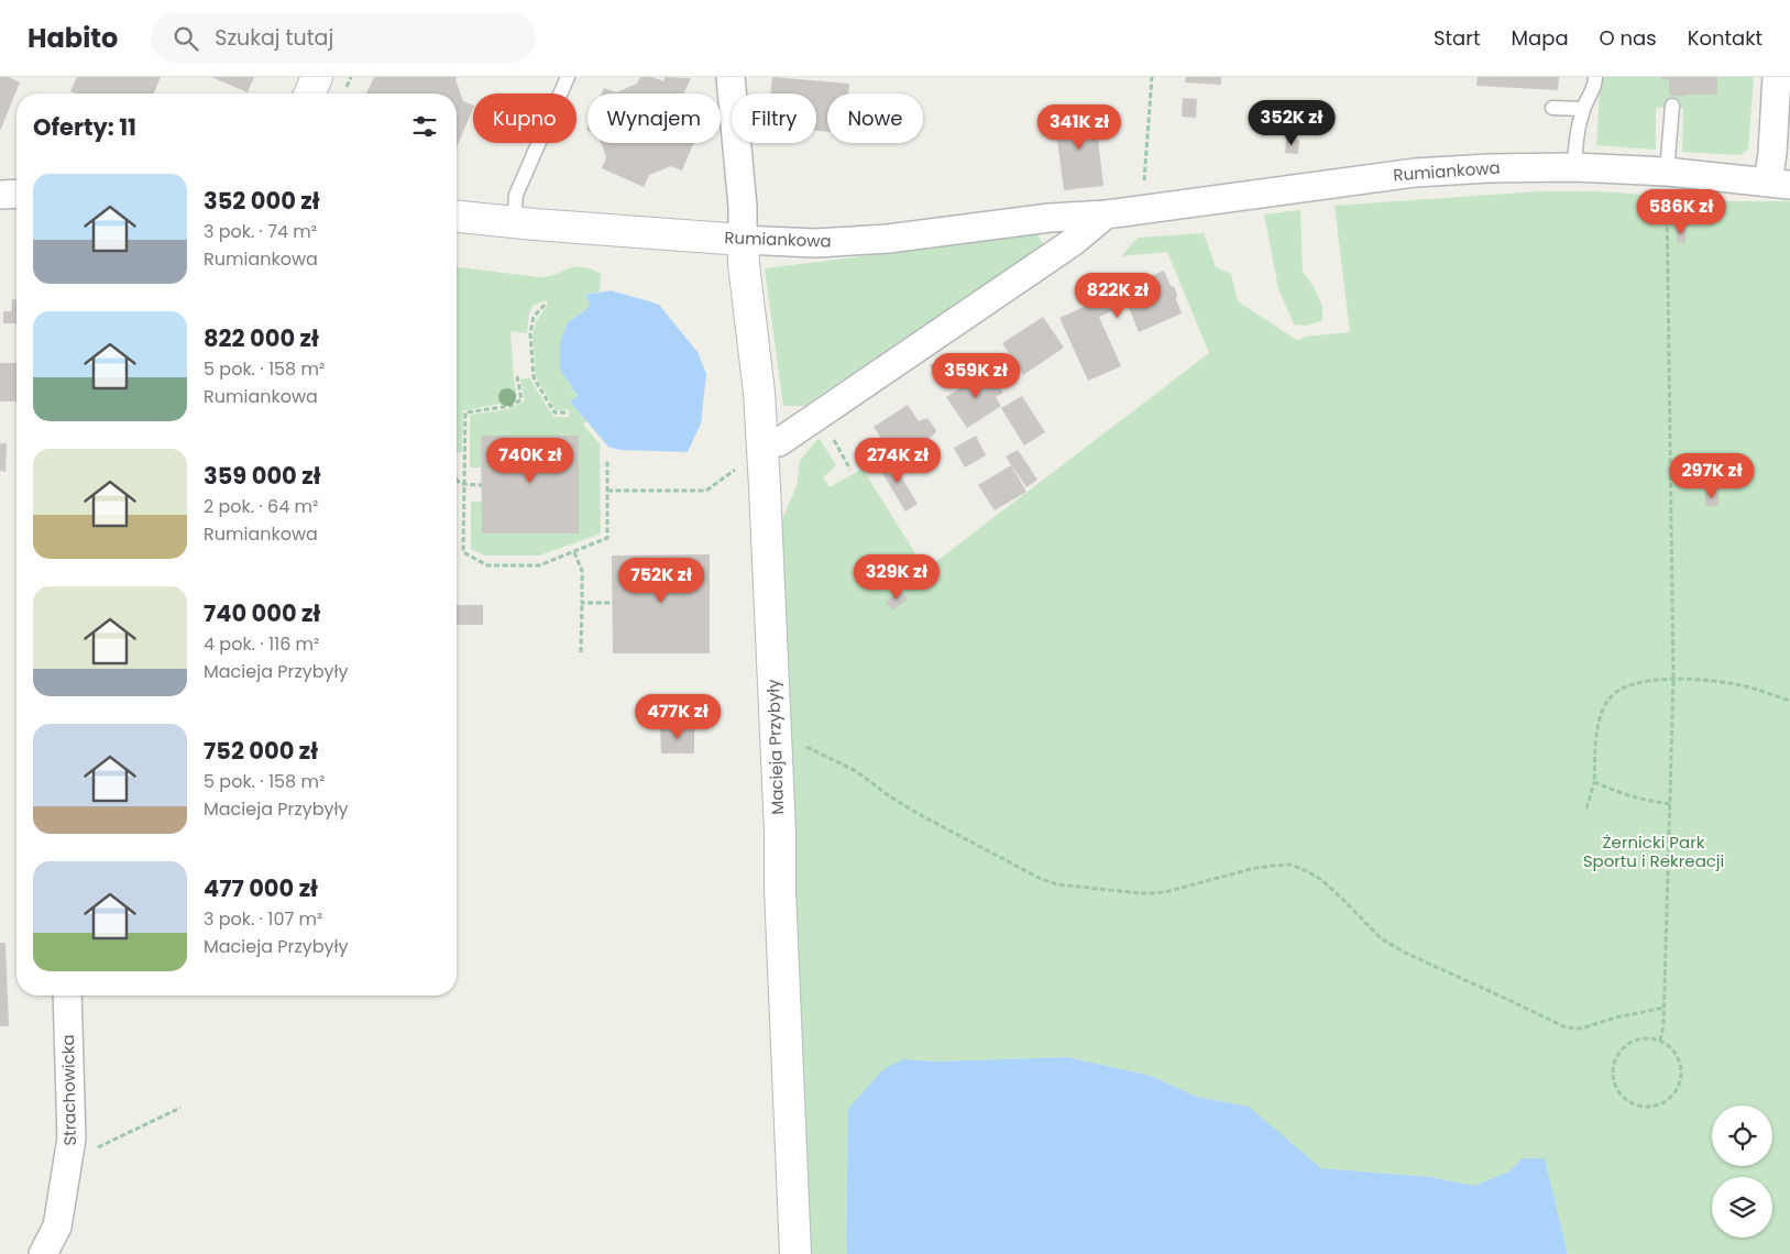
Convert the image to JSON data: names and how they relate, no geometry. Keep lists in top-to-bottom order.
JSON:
{
  "streets": {
    "street": ["Rumiankowa", "Macieja Przybyły", "Strachowicka"]
  },
  "crossings": [
    ["Rumiankowa", "Macieja Przybyły"]
  ],
  "parks": ["Żernicki Park Sportu i Rekreacji"],
  "page": {
    "header": "Habito",
    "search": "Szukaj tutaj",
    "nav": [
      "Start",
      "Mapa",
      "O nas",
      "Kontakt"
    ],
    "chip": [
      "Kupno",
      "Wynajem",
      "Filtry",
      "Nowe"
    ],
    "heading": "Oferty: 11",
    "price": [
      "352K zł",
      "341K zł",
      "586K zł",
      "822K zł",
      "359K zł",
      "740K zł",
      "274K zł",
      "297K zł",
      "329K zł",
      "752K zł",
      "477K zł"
    ],
    "list": [
      {
        "name": "352 000 zł",
        "note": "3 pok. · 74 m² · Rumiankowa"
      },
      {
        "name": "822 000 zł",
        "note": "5 pok. · 158 m² · Rumiankowa"
      },
      {
        "name": "359 000 zł",
        "note": "2 pok. · 64 m² · Rumiankowa"
      },
      {
        "name": "740 000 zł",
        "note": "4 pok. · 116 m² · Macieja Przybyły"
      },
      {
        "name": "752 000 zł",
        "note": "5 pok. · 158 m² · Macieja Przybyły"
      },
      {
        "name": "477 000 zł",
        "note": "3 pok. · 107 m² · Macieja Przybyły"
      }
    ]
  }
}
